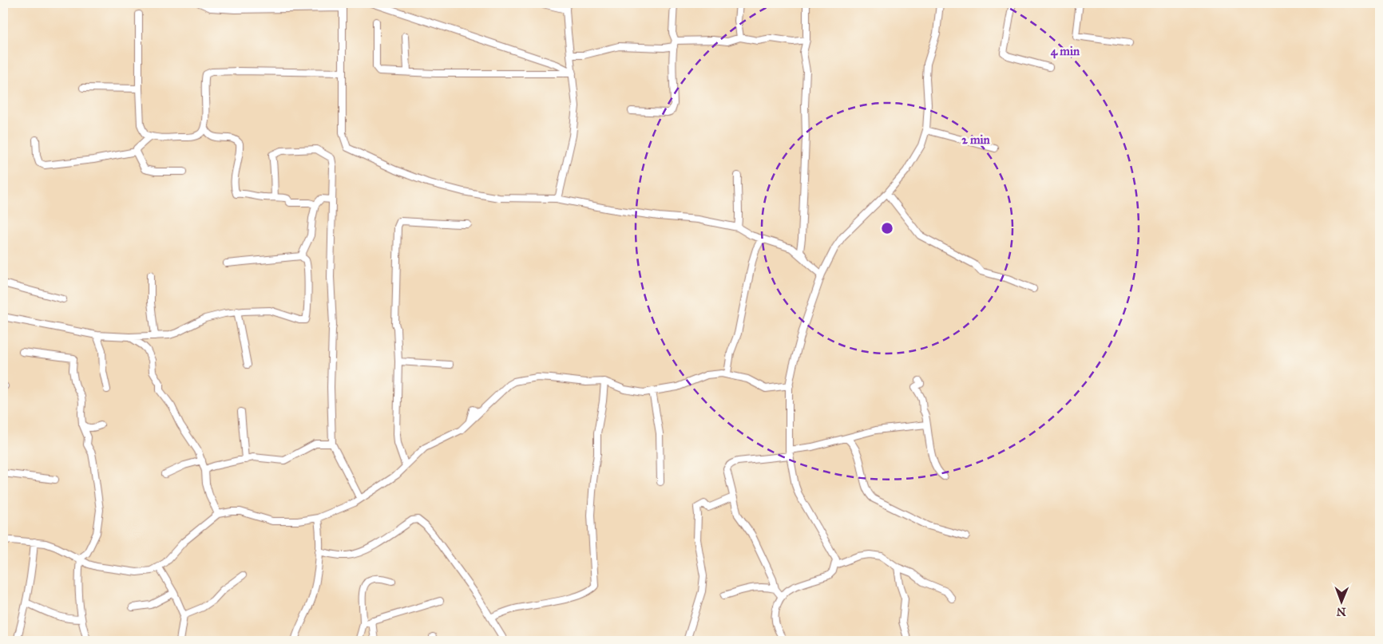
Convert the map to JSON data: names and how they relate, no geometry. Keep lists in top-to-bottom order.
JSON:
{
  "north": "bottom",
  "rings": ["4 min", "2 min"]
}
